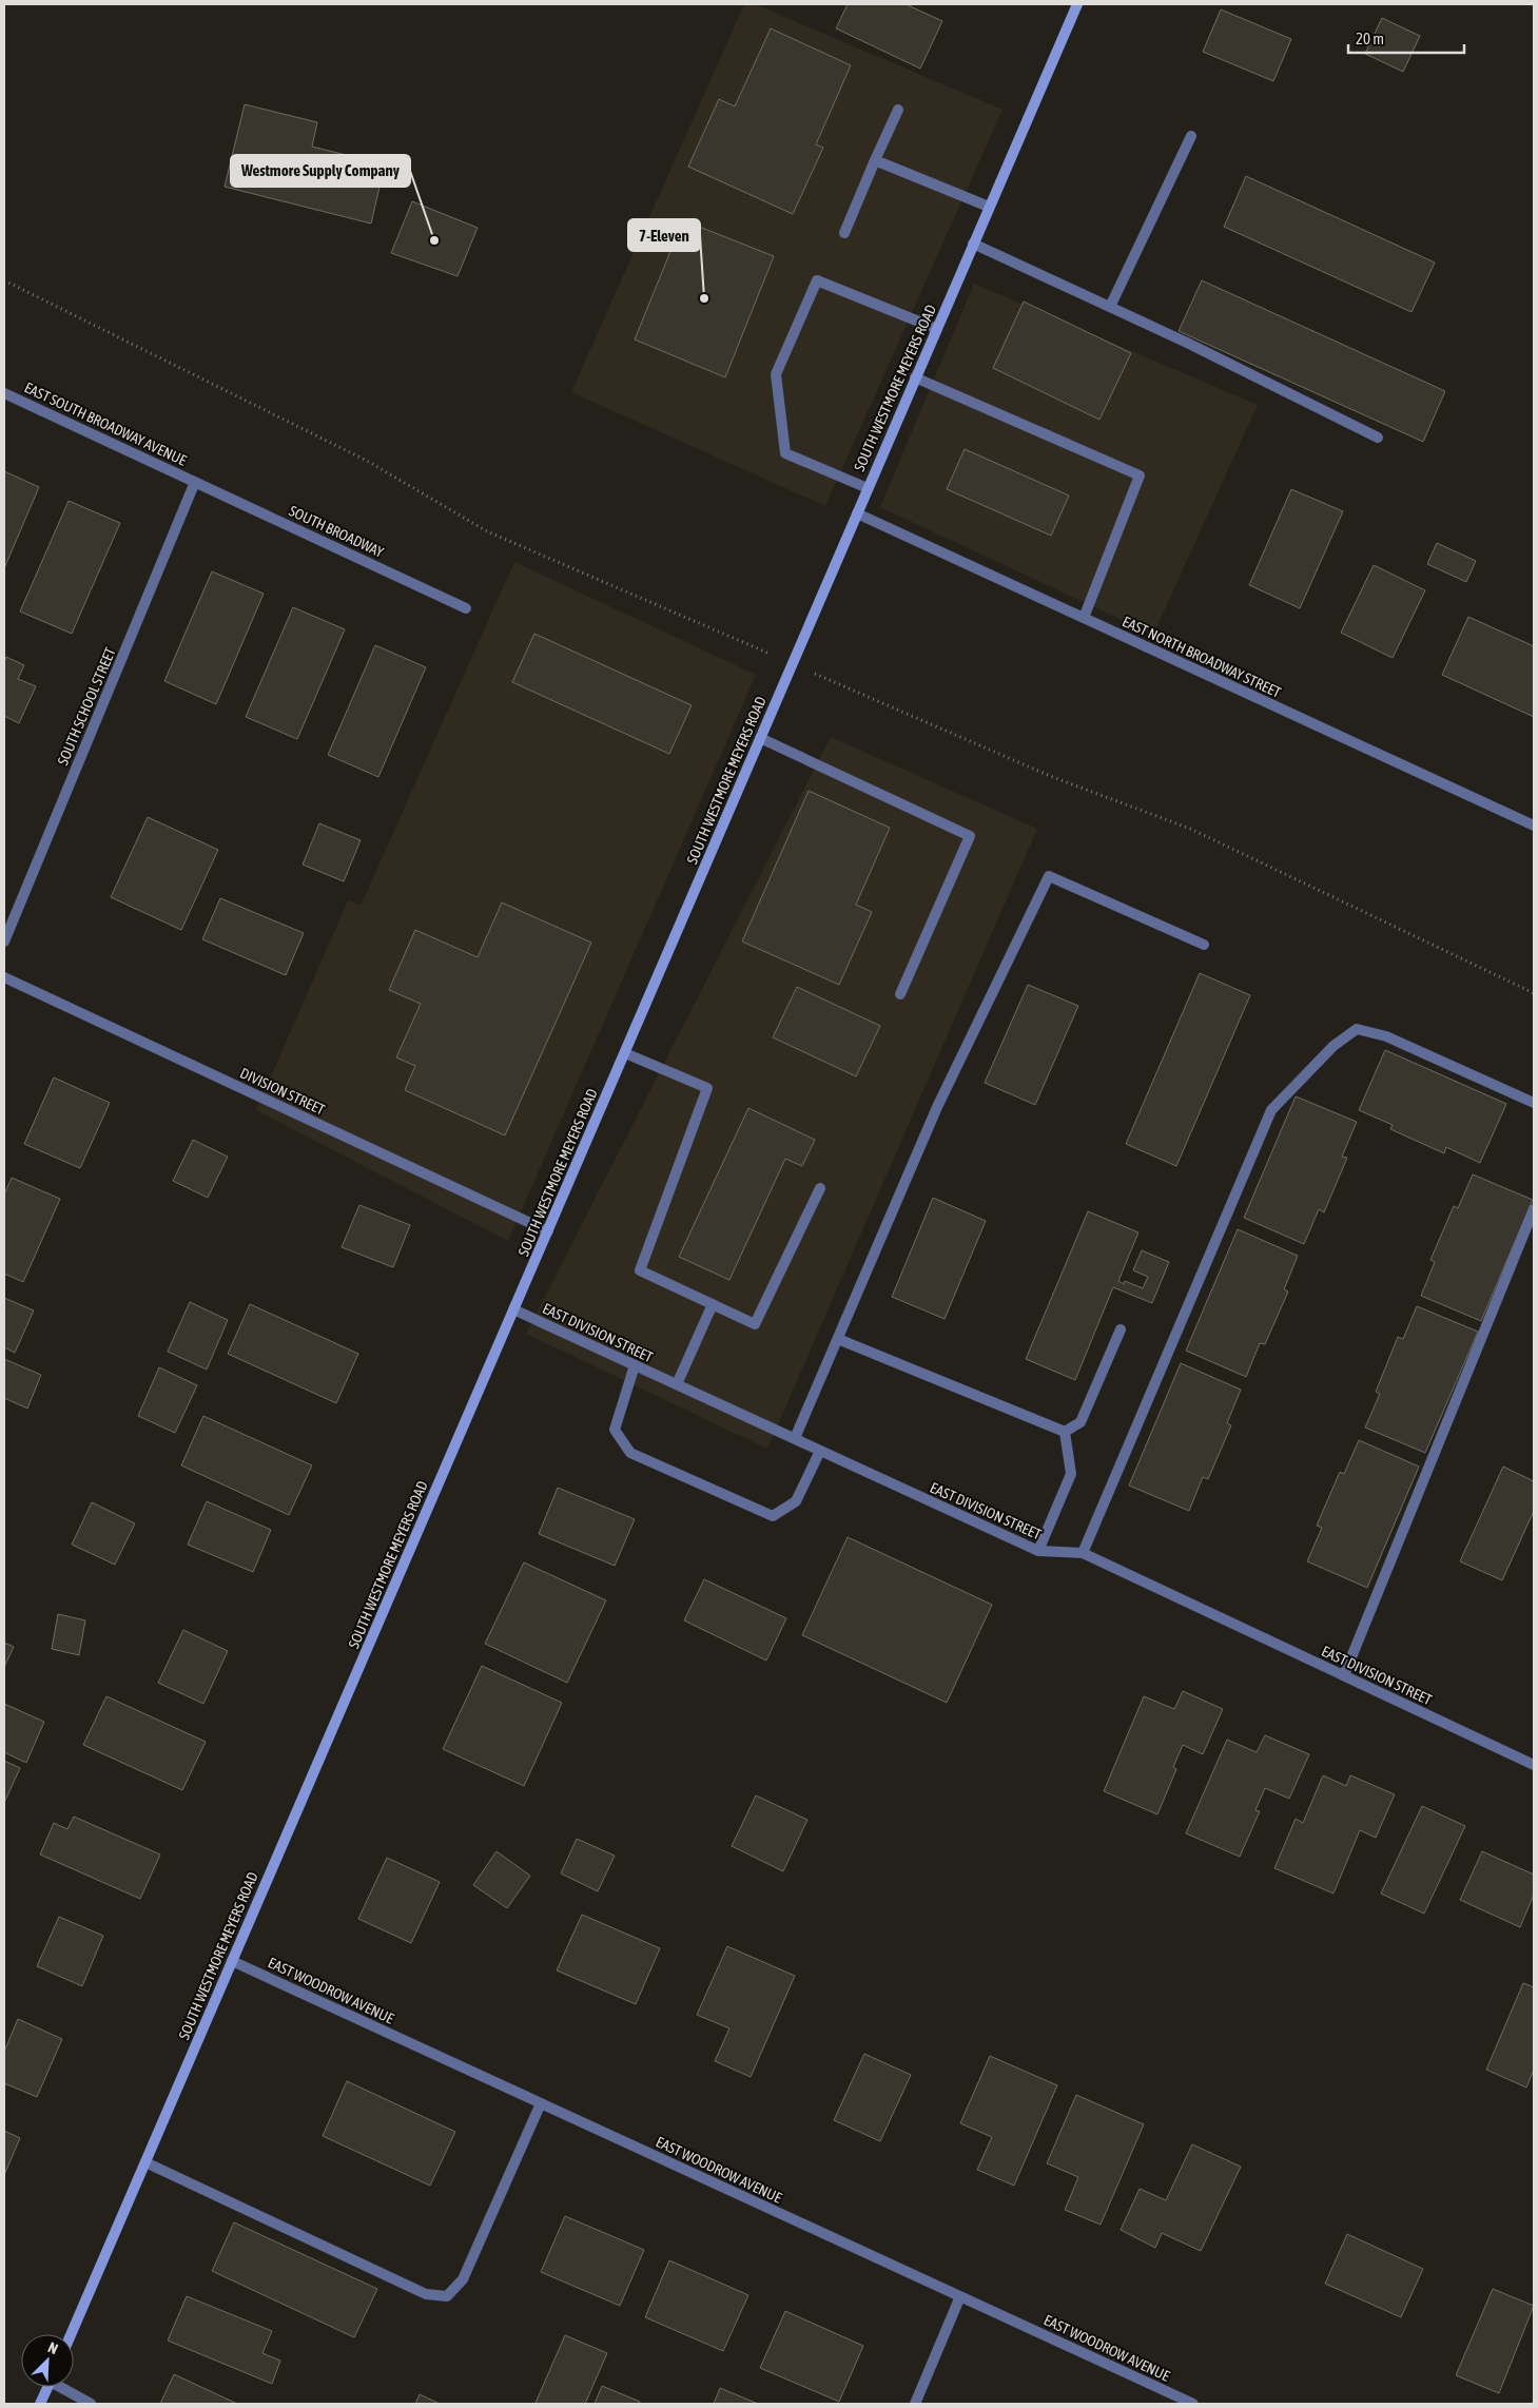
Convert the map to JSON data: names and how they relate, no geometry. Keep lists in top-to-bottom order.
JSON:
{
  "streets": {
    "street": [
      "SOUTH WESTMORE MEYERS ROAD",
      "EAST SOUTH BROADWAY AVENUE",
      "SOUTH BROADWAY",
      "EAST NORTH BROADWAY STREET",
      "SOUTH SCHOOL STREET",
      "DIVISION STREET",
      "EAST DIVISION STREET",
      "EAST WOODROW AVENUE"
    ]
  },
  "crossings": [
    ["SOUTH WESTMORE MEYERS ROAD", "EAST NORTH BROADWAY STREET"],
    ["SOUTH WESTMORE MEYERS ROAD", "DIVISION STREET"],
    ["SOUTH WESTMORE MEYERS ROAD", "EAST DIVISION STREET"],
    ["SOUTH WESTMORE MEYERS ROAD", "EAST WOODROW AVENUE"],
    ["EAST SOUTH BROADWAY AVENUE", "SOUTH BROADWAY"],
    ["EAST SOUTH BROADWAY AVENUE", "SOUTH SCHOOL STREET"],
    ["SOUTH BROADWAY", "SOUTH SCHOOL STREET"]
  ],
  "places": ["Westmore Supply Company", "7-Eleven"],
  "scale_bar": "20 m",
  "north": "top right"
}
